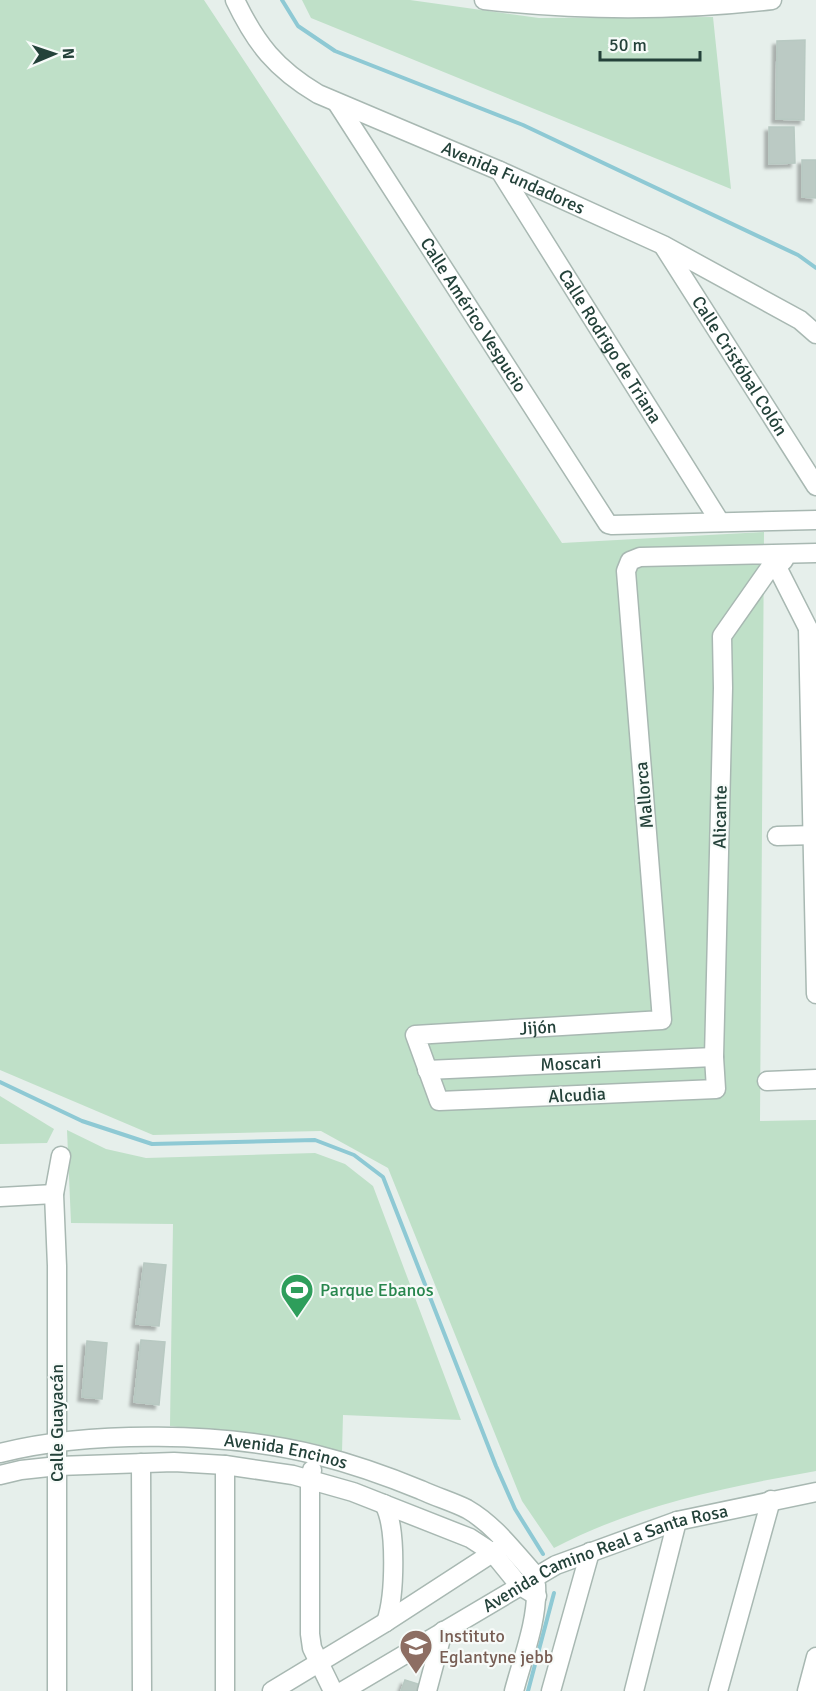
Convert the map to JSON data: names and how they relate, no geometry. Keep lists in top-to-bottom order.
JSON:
{
  "streets": {
    "street": [
      "Avenida Fundadores",
      "Calle Américo Vespucio",
      "Calle Rodrigo de Triana",
      "Calle Cristóbal Colón",
      "Mallorca",
      "Alicante",
      "Jijón",
      "Moscari",
      "Alcudia",
      "Calle Guayacán",
      "Avenida Encinos",
      "Avenida Camino Real a Santa Rosa"
    ]
  },
  "crossings": [
    ["Avenida Fundadores", "Calle Américo Vespucio"],
    ["Avenida Fundadores", "Calle Rodrigo de Triana"],
    ["Avenida Fundadores", "Calle Cristóbal Colón"],
    ["Calle Américo Vespucio", "Calle Rodrigo de Triana"],
    ["Mallorca", "Alicante"],
    ["Mallorca", "Jijón"],
    ["Alicante", "Moscari"],
    ["Alicante", "Alcudia"],
    ["Jijón", "Moscari"],
    ["Jijón", "Alcudia"],
    ["Moscari", "Alcudia"],
    ["Calle Guayacán", "Avenida Encinos"],
    ["Avenida Encinos", "Avenida Camino Real a Santa Rosa"]
  ],
  "places": {
    "sports": ["Parque Ebanos"],
    "school or university": ["Instituto Eglantyne jebb"]
  },
  "scale_bar": "50 m",
  "north": "right"
}
